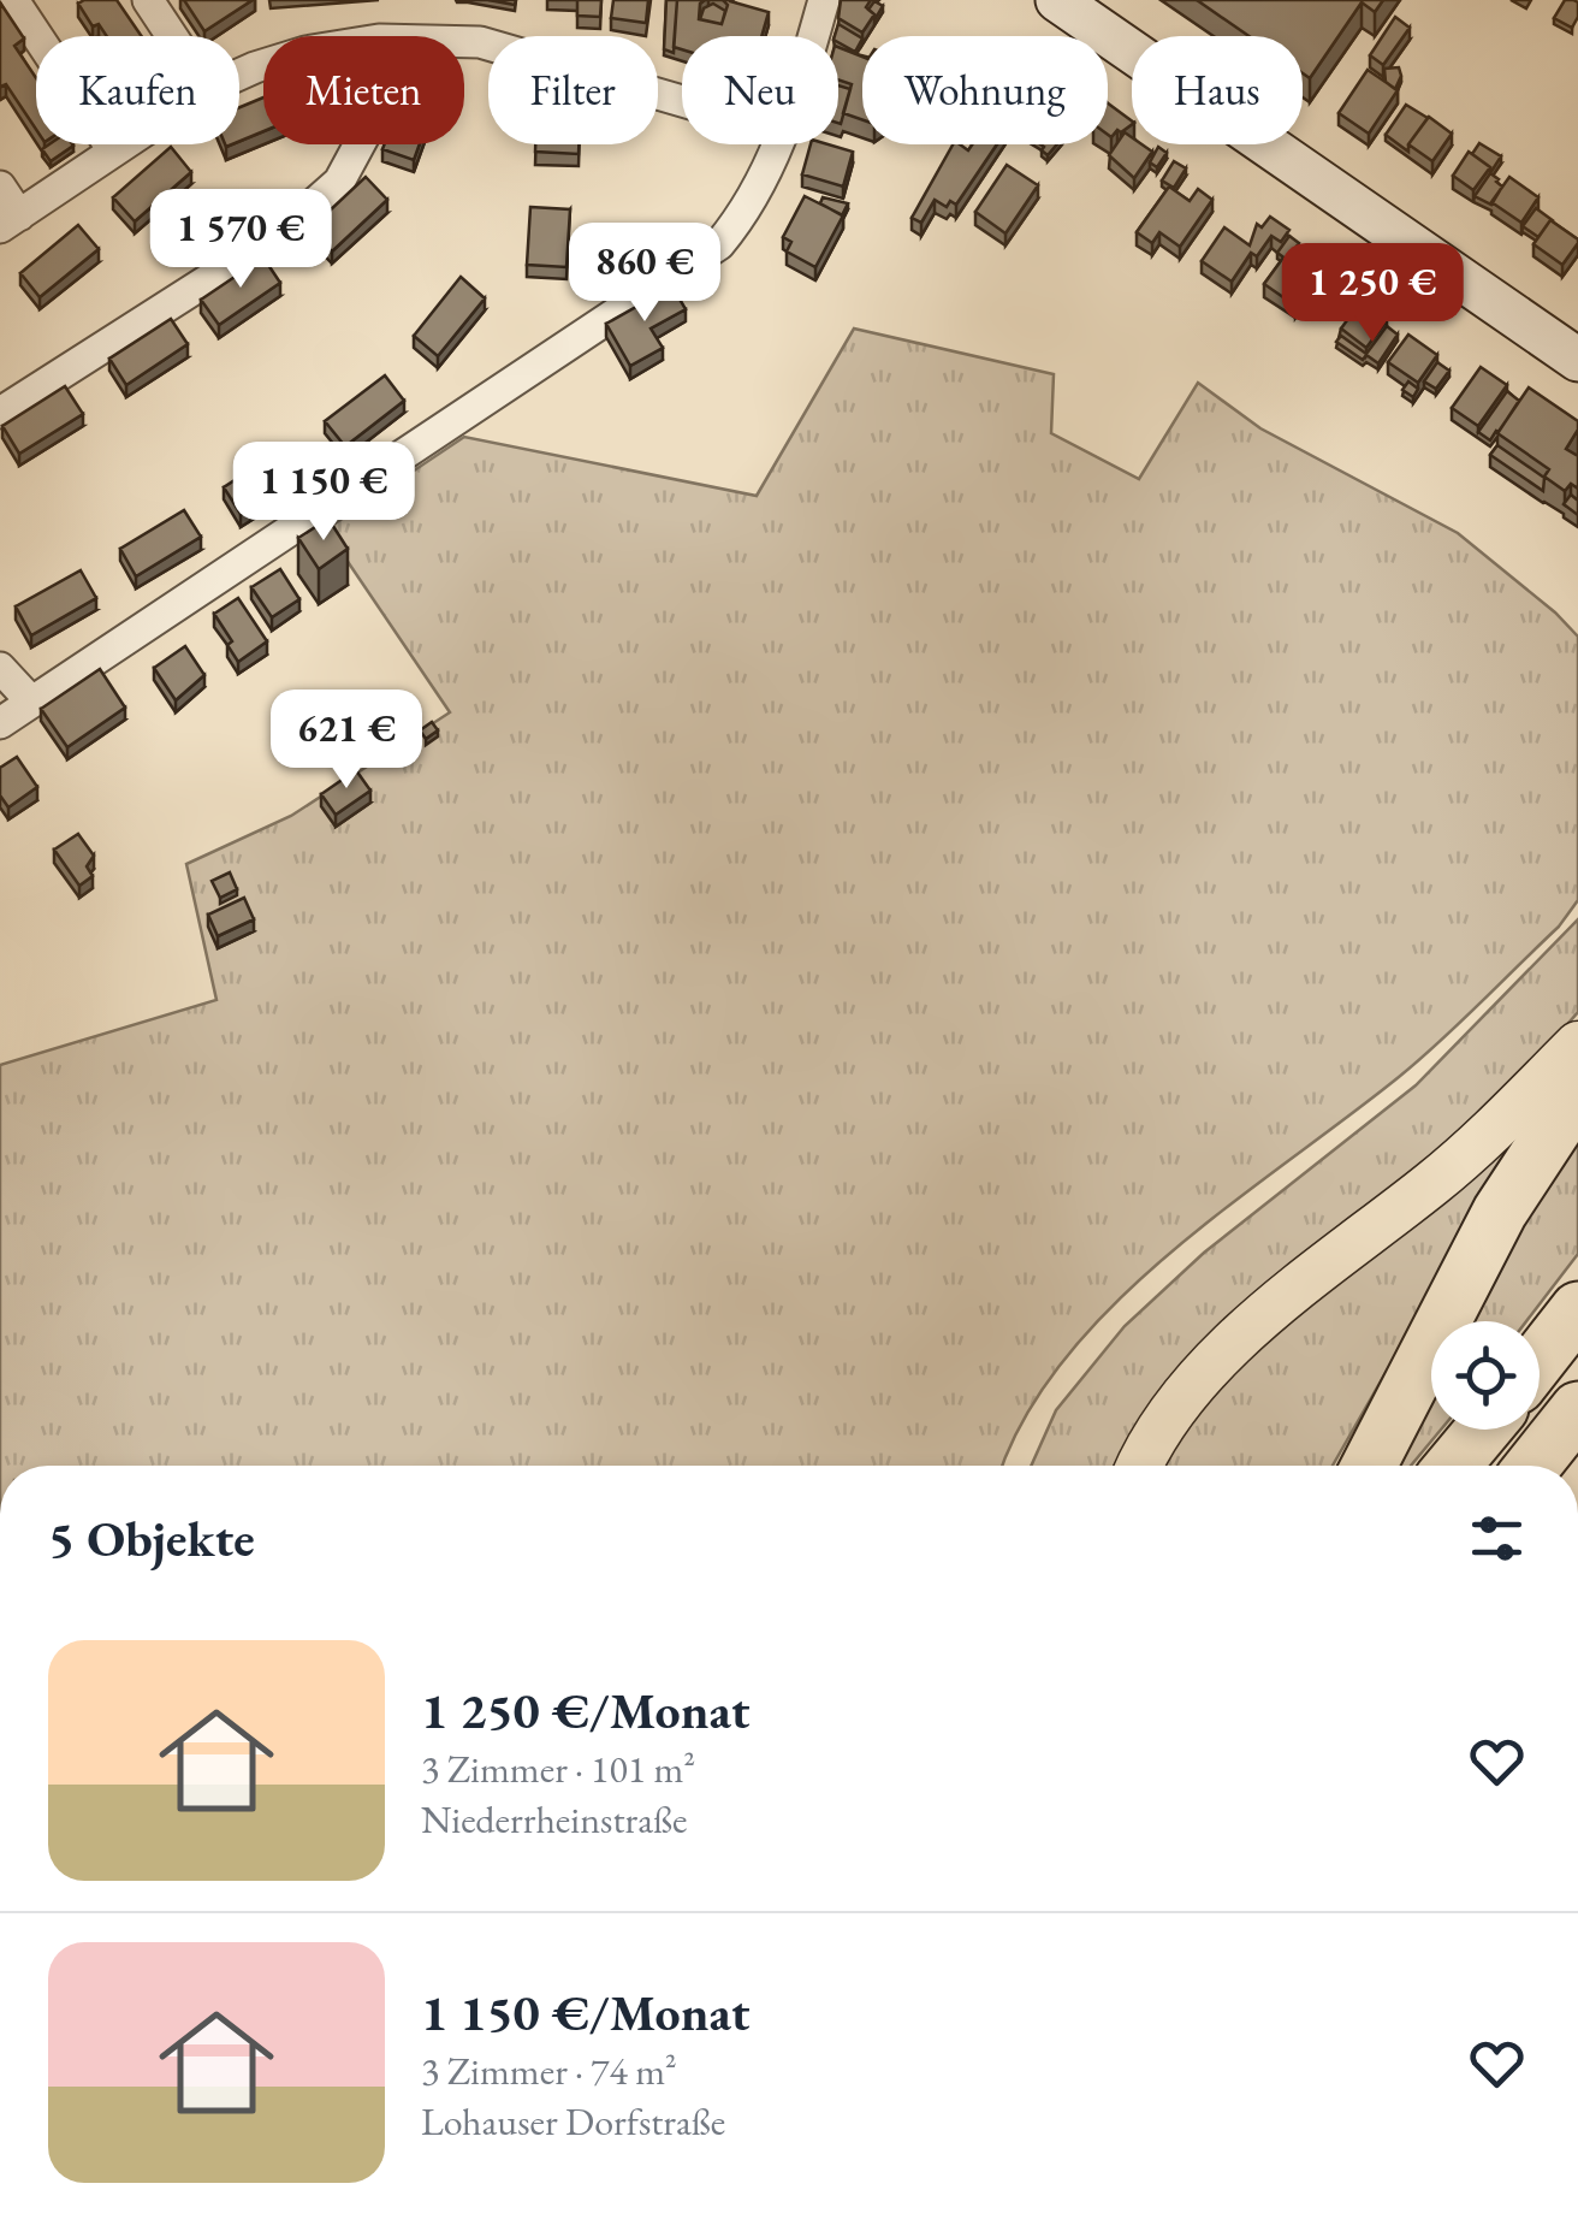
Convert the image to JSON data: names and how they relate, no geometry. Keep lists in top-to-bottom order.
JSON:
{
  "page": {
    "chip": [
      "Kaufen",
      "Mieten",
      "Filter",
      "Neu",
      "Wohnung",
      "Haus"
    ],
    "price": [
      "1 570 €",
      "860 €",
      "1 250 €",
      "1 150 €",
      "621 €"
    ],
    "heading": "5 Objekte",
    "list": [
      {
        "name": "1 250 €/Monat",
        "note": "3 Zimmer · 101 m² · Niederrheinstraße"
      },
      {
        "name": "1 150 €/Monat",
        "note": "3 Zimmer · 74 m² · Lohauser Dorfstraße"
      }
    ]
  }
}
